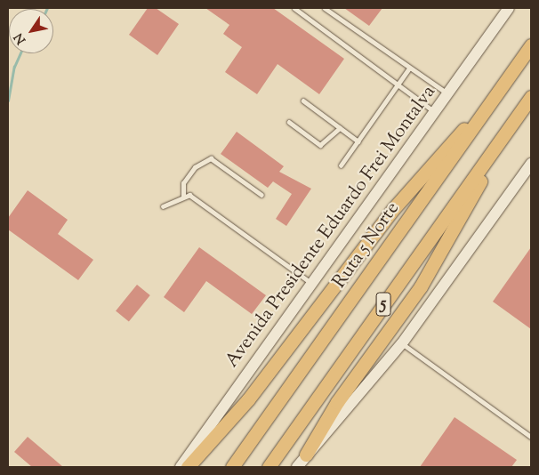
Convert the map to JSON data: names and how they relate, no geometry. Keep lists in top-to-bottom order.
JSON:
{
  "streets": {
    "highway": ["Ruta 5 Norte", "5"],
    "main road": ["Avenida Presidente Eduardo Frei Montalva"]
  },
  "north": "bottom left"
}
